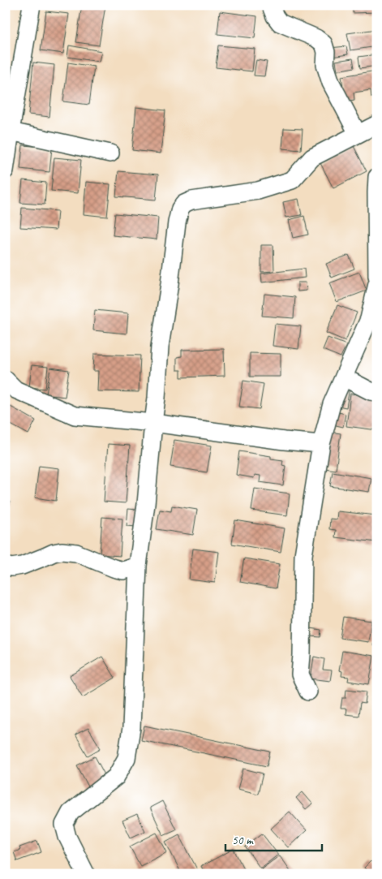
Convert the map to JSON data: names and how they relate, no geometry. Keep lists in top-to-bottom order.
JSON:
{
  "scale_bar": "50 m"
}
